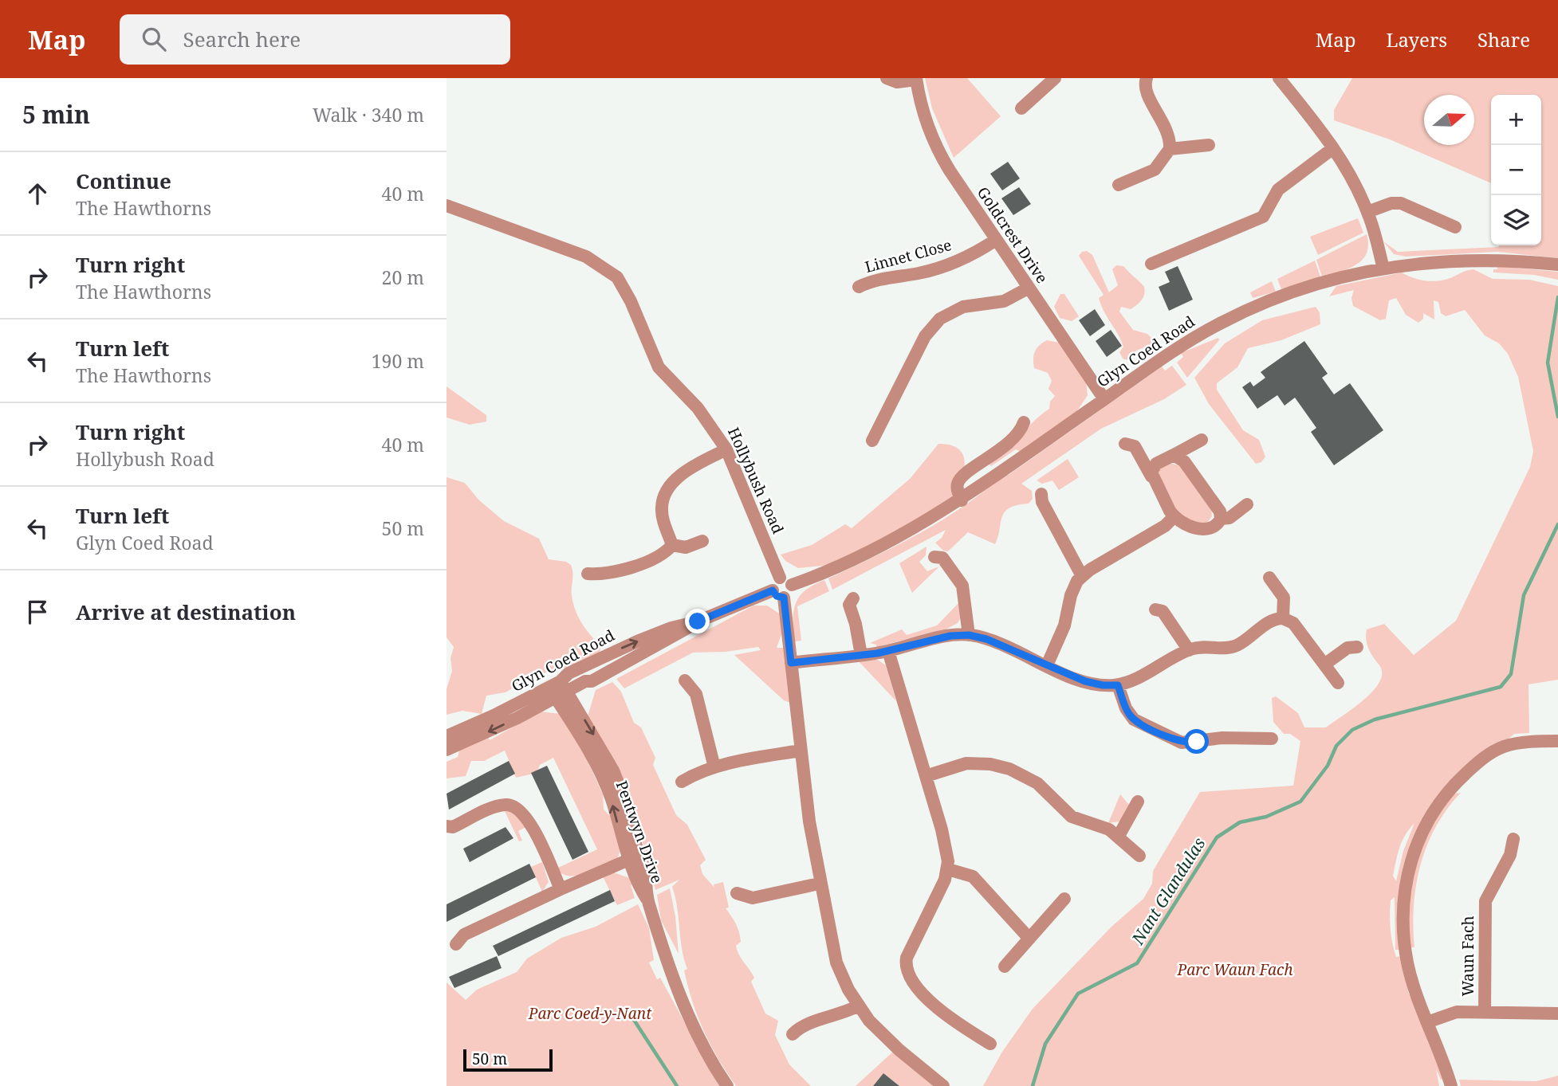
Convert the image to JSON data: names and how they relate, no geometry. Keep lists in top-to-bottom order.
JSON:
{
  "streets": {
    "street": [
      "Goldcrest Drive",
      "Linnet Close",
      "Glyn Coed Road",
      "Hollybush Road",
      "Pentwyn Drive",
      "Waun Fach"
    ]
  },
  "crossings": [
    ["Goldcrest Drive", "Linnet Close"],
    ["Goldcrest Drive", "Glyn Coed Road"],
    ["Glyn Coed Road", "Hollybush Road"],
    ["Glyn Coed Road", "Pentwyn Drive"]
  ],
  "water": ["Nant Glandulas"],
  "parks": ["Parc Waun Fach", "Parc Coed-y-Nant"],
  "scale_bar": "50 m",
  "north": "right",
  "page": {
    "header": "Map",
    "search": "Search here",
    "nav": ["Map", "Layers", "Share"],
    "heading": ["5 min", "Walk · 340 m"],
    "map_buttons": ["+", "−"],
    "list": [
      ["Continue", "The Hawthorns", "40 m"],
      ["Turn right", "The Hawthorns", "20 m"],
      ["Turn left", "The Hawthorns", "190 m"],
      ["Turn right", "Hollybush Road", "40 m"],
      ["Turn left", "Glyn Coed Road", "50 m"],
      "Arrive at destination"
    ],
    "scale": "50 m"
  }
}
